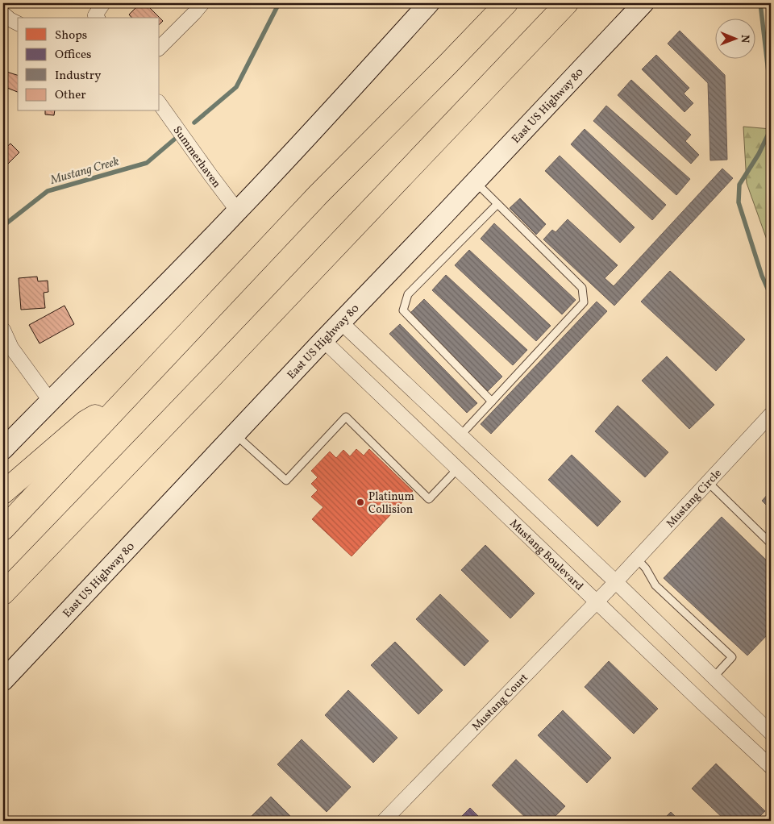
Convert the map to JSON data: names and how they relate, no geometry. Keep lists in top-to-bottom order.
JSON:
{
  "streets": {
    "main road": ["East US Highway 80"],
    "street": [
      "Summerhaven",
      "Mustang Circle",
      "Mustang Boulevard",
      "Mustang Court"
    ]
  },
  "crossings": [
    ["East US Highway 80", "Mustang Boulevard"],
    ["Mustang Circle", "Mustang Court"],
    ["Mustang Boulevard", "Mustang Court"]
  ],
  "water": ["Mustang Creek"],
  "places": ["Platinum Collision"],
  "legend": [
    "Shops",
    "Offices",
    "Industry",
    "Other"
  ],
  "north": "right"
}
